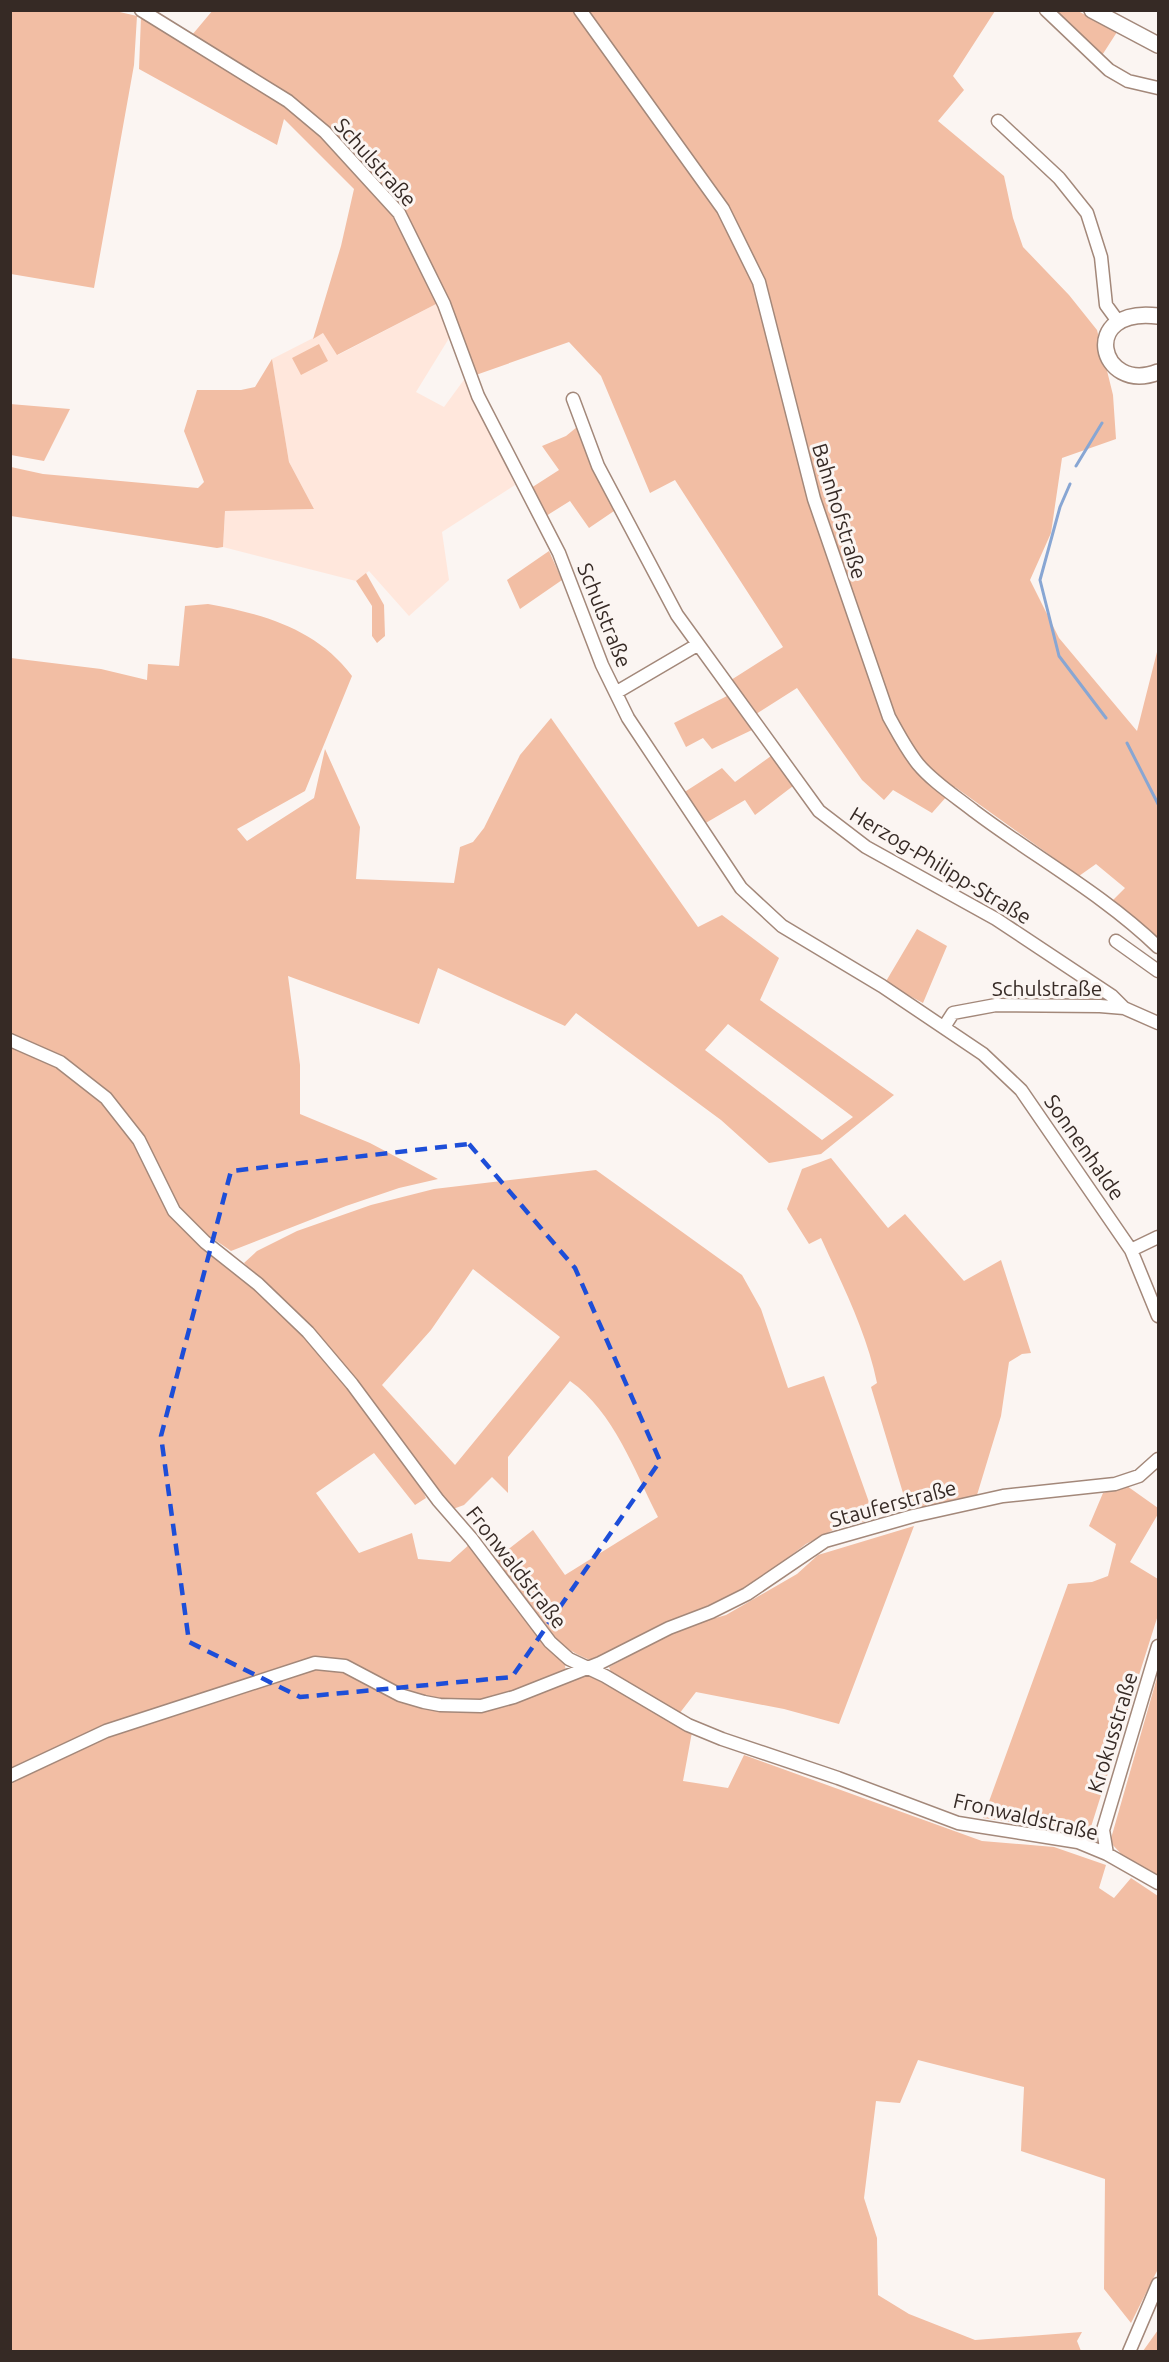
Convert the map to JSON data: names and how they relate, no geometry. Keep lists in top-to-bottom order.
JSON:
{
  "streets": {
    "street": [
      "Schulstraße",
      "Bahnhofstraße",
      "Herzog-Philipp-Straße",
      "Sonnenhalde",
      "Stauferstraße",
      "Fronwaldstraße",
      "Krokusstraße"
    ]
  },
  "crossings": [
    ["Schulstraße", "Herzog-Philipp-Straße"],
    ["Schulstraße", "Sonnenhalde"],
    ["Stauferstraße", "Fronwaldstraße"],
    ["Fronwaldstraße", "Krokusstraße"]
  ]
}
